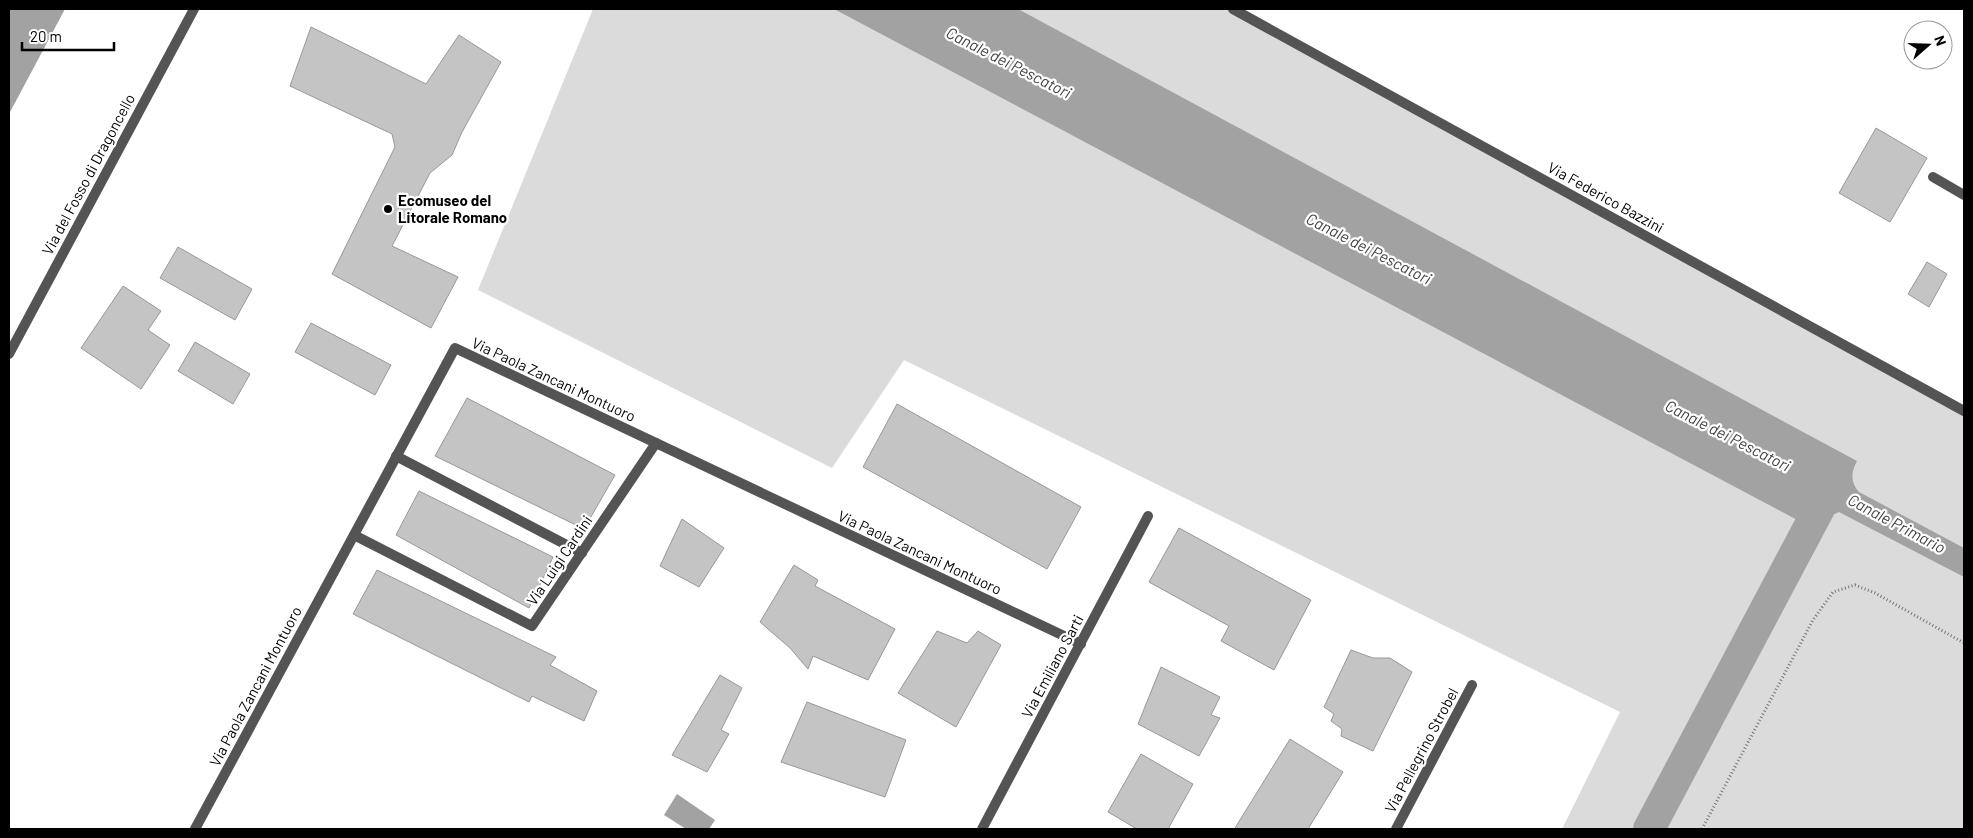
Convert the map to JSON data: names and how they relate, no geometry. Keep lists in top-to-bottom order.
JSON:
{
  "streets": {
    "street": [
      "Via del Fosso di Dragoncello",
      "Via Federico Bazzini",
      "Via Paola Zancani Montuoro",
      "Via Luigi Cardini",
      "Via Emiliano Sarti",
      "Via Pellegrino Strobel"
    ]
  },
  "crossings": [
    ["Via Paola Zancani Montuoro", "Via Luigi Cardini"],
    ["Via Paola Zancani Montuoro", "Via Emiliano Sarti"]
  ],
  "water": ["Canale dei Pescatori", "Canale Primario"],
  "places": ["Ecomuseo del Litorale Romano"],
  "scale_bar": "20 m",
  "north": "right"
}
